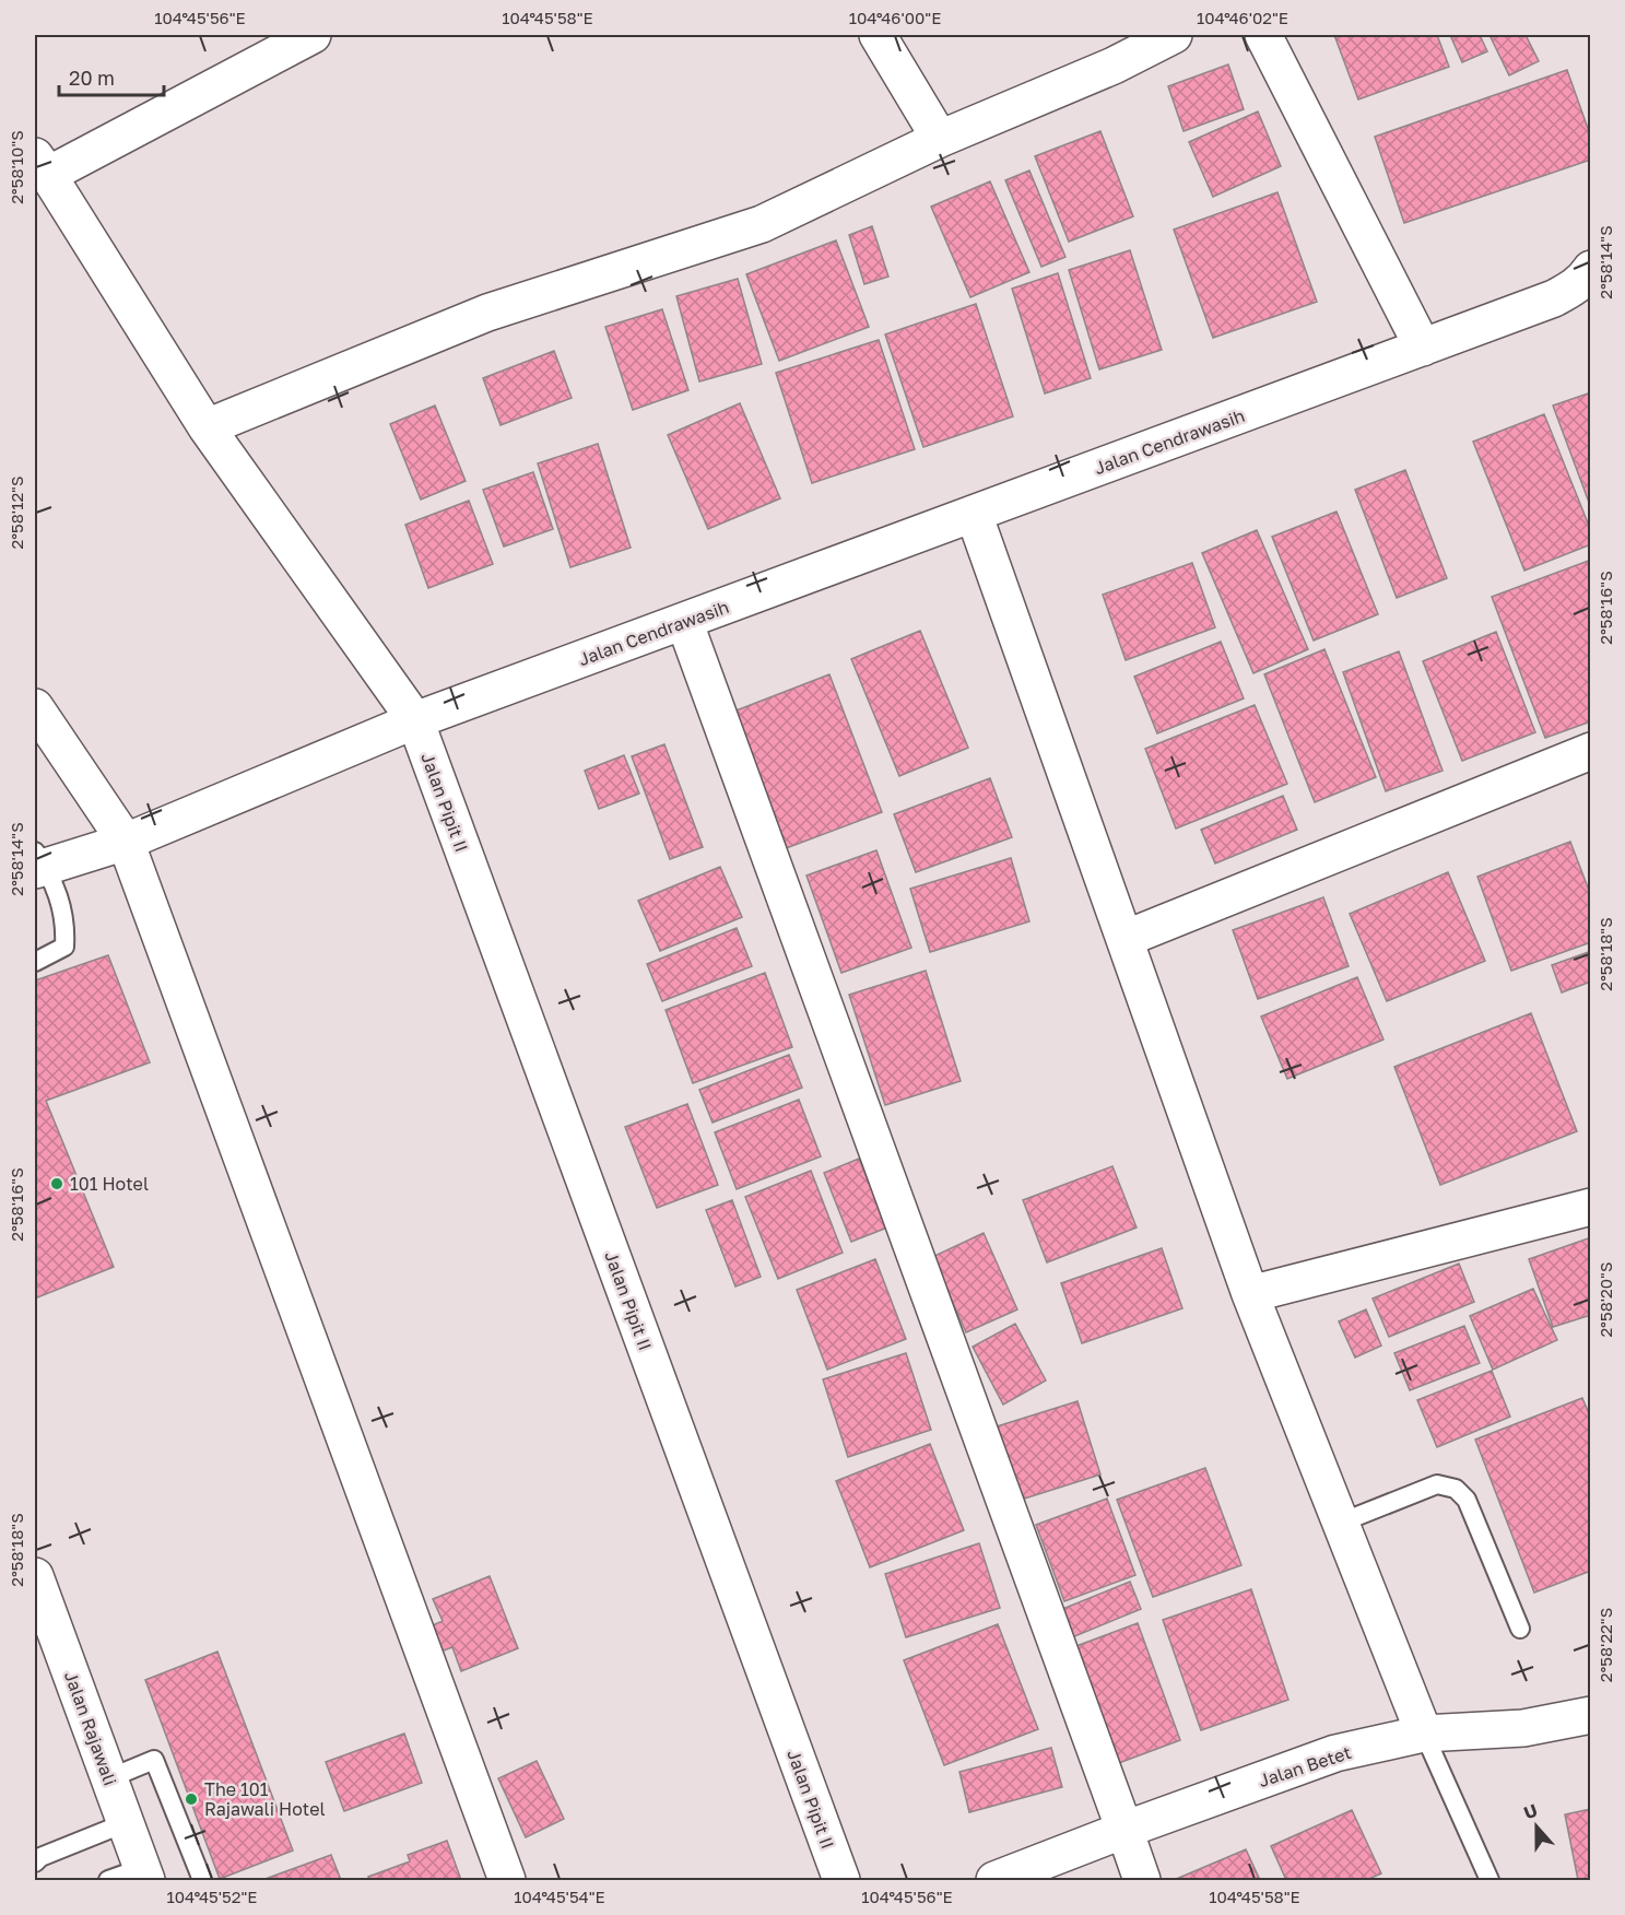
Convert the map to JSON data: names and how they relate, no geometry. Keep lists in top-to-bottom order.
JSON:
{
  "streets": {
    "street": [
      "Jalan Cendrawasih",
      "Jalan Pipit II",
      "Jalan Rajawali",
      "Jalan Betet"
    ]
  },
  "crossings": [
    ["Jalan Cendrawasih", "Jalan Pipit II"]
  ],
  "places": ["101 Hotel", "The 101 Rajawali Hotel"],
  "scale_bar": "20 m",
  "north": "top",
  "coordinates": [
    "104°45'56\"E",
    "104°45'58\"E",
    "104°46'00\"E",
    "104°46'02\"E",
    "2°58'10\"S",
    "2°58'14\"S",
    "2°58'12\"S",
    "2°58'16\"S",
    "2°58'18\"S",
    "2°58'20\"S",
    "2°58'22\"S",
    "104°45'52\"E",
    "104°45'54\"E"
  ]
}
